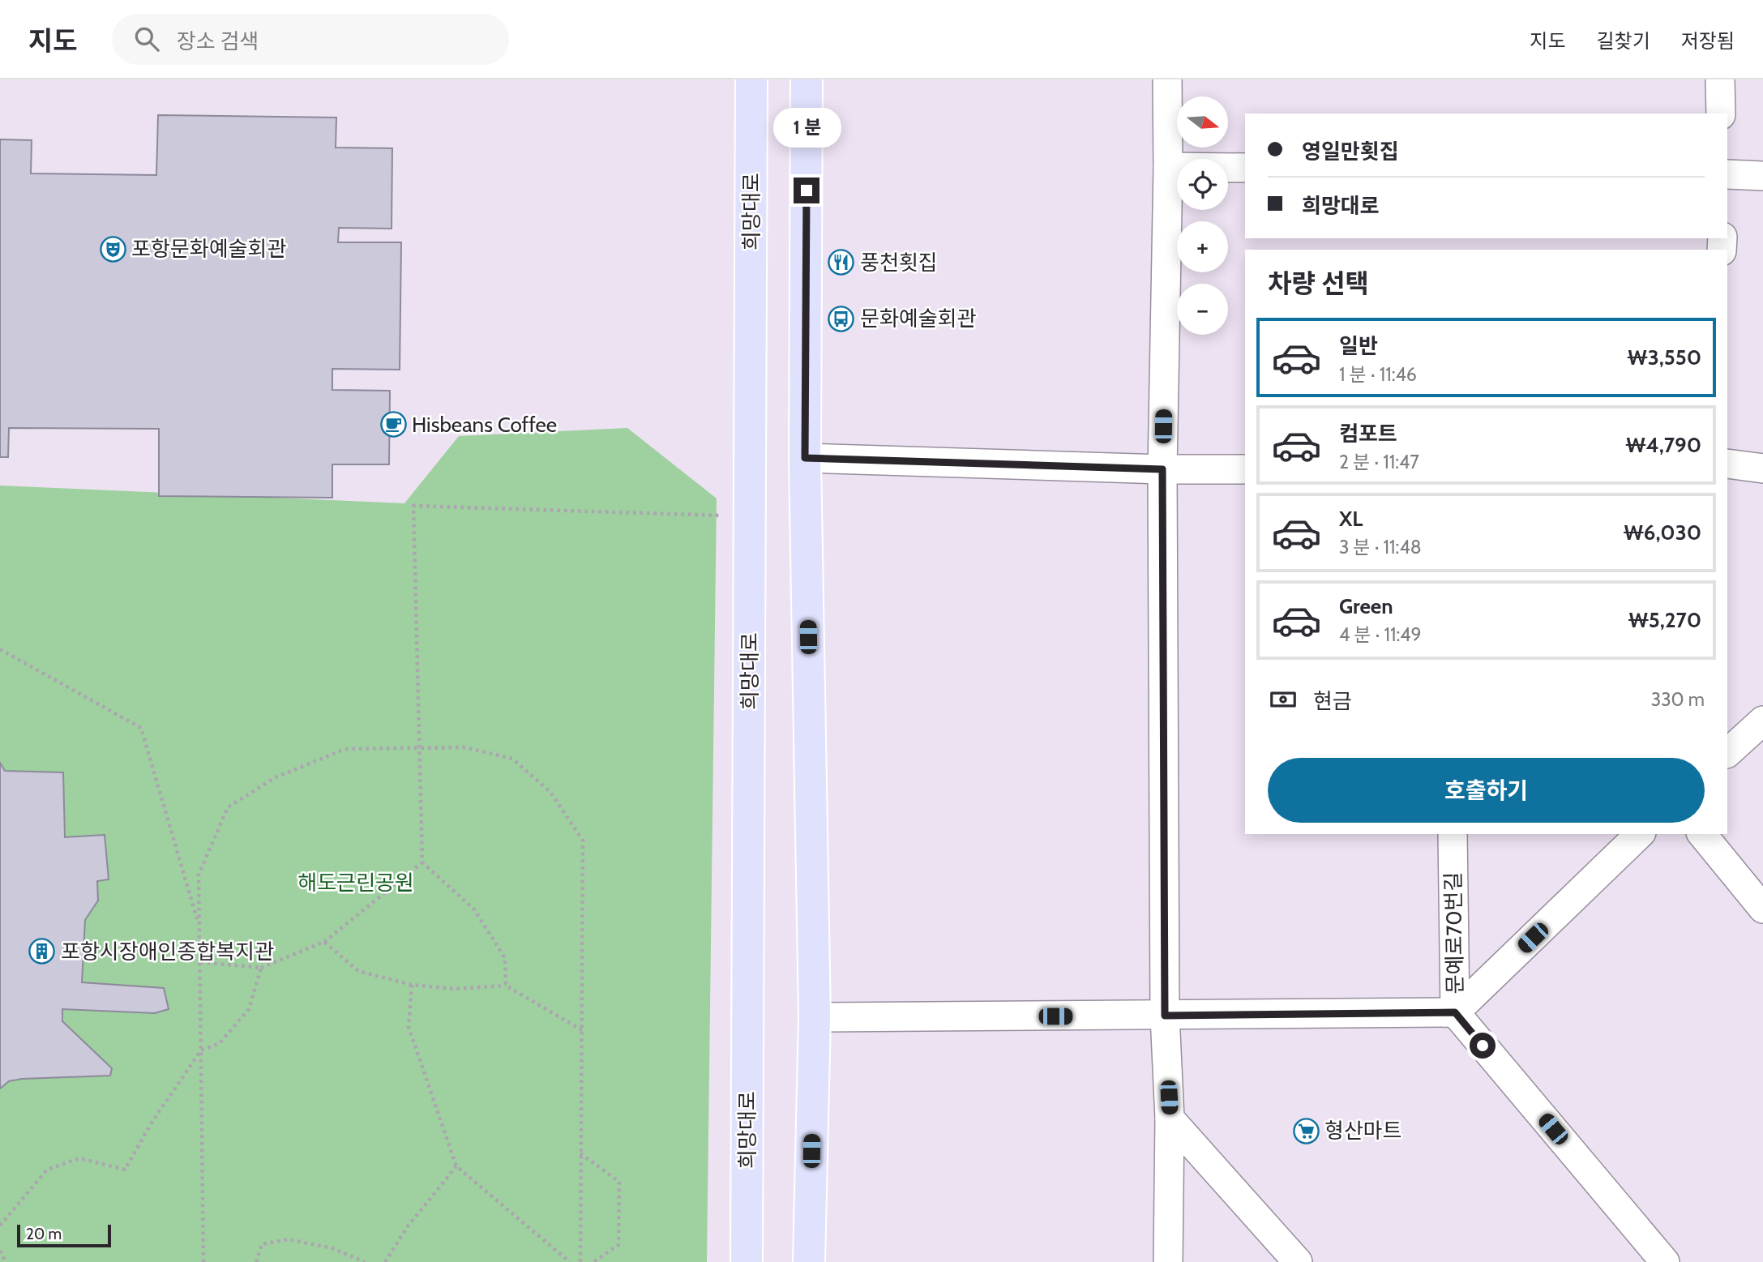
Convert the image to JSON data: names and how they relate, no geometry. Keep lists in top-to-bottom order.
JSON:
{
  "streets": {
    "main road": ["희망대로"],
    "street": ["문예로70번길"]
  },
  "parks": ["해도근린공원"],
  "places": {
    "theatre": ["포항문화예술회관"],
    "restaurant": ["풍천횟집"],
    "bus stop": ["문화예술회관"],
    "cafe": ["Hisbeans Coffee"],
    "building": ["포항시장애인종합복지관"],
    "supermarket": ["형산마트"]
  },
  "scale_bar": "20 m",
  "north": "right",
  "page": {
    "header": "지도",
    "search": "장소 검색",
    "nav": ["지도", "길찾기", "저장됨"],
    "map_buttons": ["+", "−"],
    "bubble": "1 분",
    "banner": ["영일만횟집", "희망대로"],
    "heading": "차량 선택",
    "list": [
      {
        "name": "일반",
        "note": "1 분 · 11:46",
        "value": "₩3,550"
      },
      {
        "name": "컴포트",
        "note": "2 분 · 11:47",
        "value": "₩4,790"
      },
      {
        "name": "XL",
        "note": "3 분 · 11:48",
        "value": "₩6,030"
      },
      {
        "name": "Green",
        "note": "4 분 · 11:49",
        "value": "₩5,270"
      }
    ],
    "pay": ["현금", "330 m"],
    "buttons": "호출하기",
    "scale": "20 m"
  }
}
